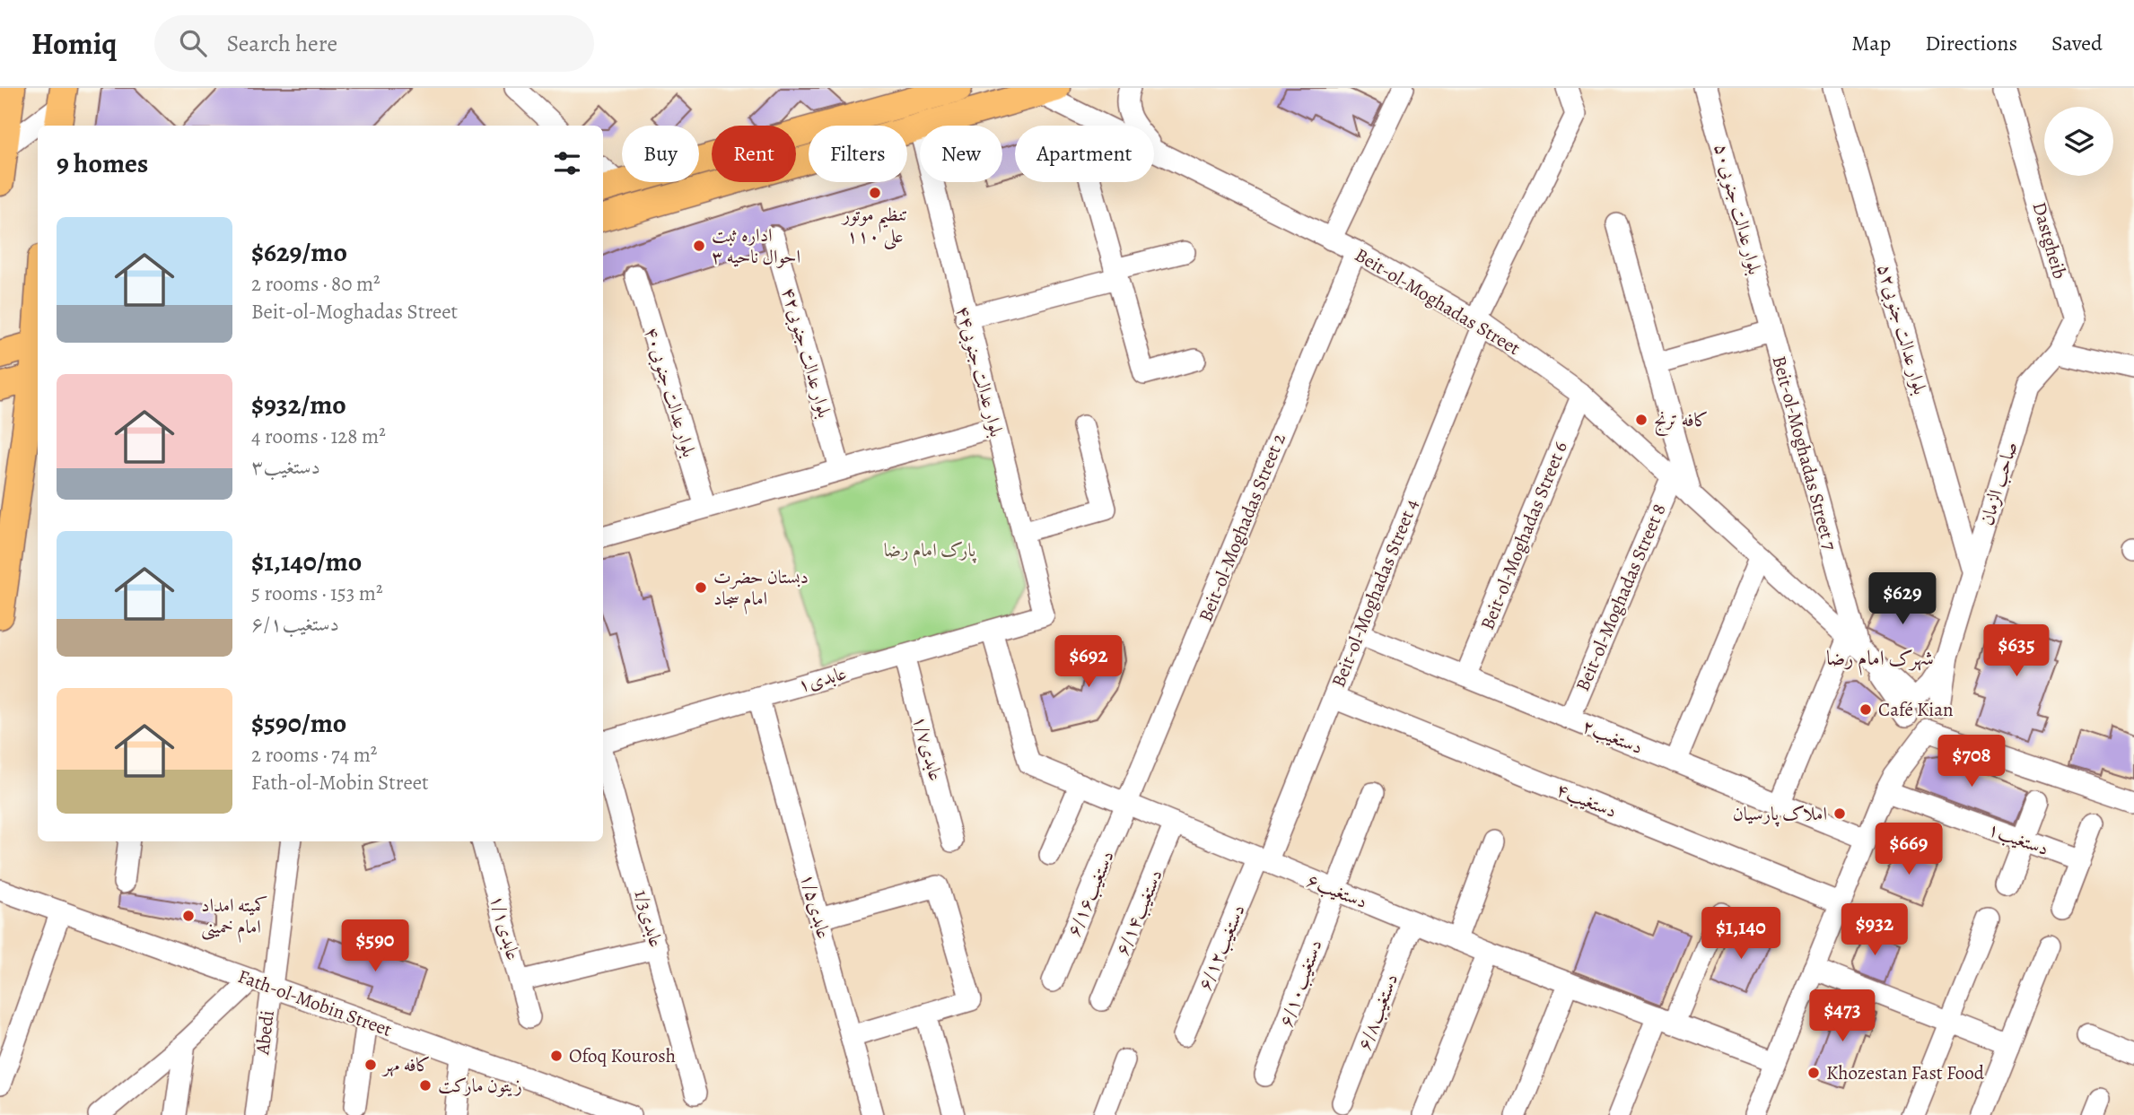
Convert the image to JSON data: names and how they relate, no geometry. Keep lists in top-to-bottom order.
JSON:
{
  "streets": {
    "street": [
      "بلوار عدالت جنوبی۵۰",
      "Dastgheib",
      "Beit-ol-Moghadas Street",
      "بلوار عدالت جنوبی۵۲",
      "بلوار عدالت جنوبی۴۲",
      "بلوار عدالت جنوبی۴۴",
      "بلوار عدالت جنوبی۴۰",
      "Beit-ol-Moghadas Street 7",
      "صاحب الزمان",
      "Beit-ol-Moghadas Street 2",
      "Beit-ol-Moghadas Street 6",
      "Beit-ol-Moghadas Street 4",
      "Beit-ol-Moghadas Street 8",
      "۱عابدی",
      "۲دستغیب",
      "عابدی۱/۷",
      "دستغیب۴",
      "دستغیب۱",
      "دستغیب۶",
      "دستغیب۶/۱۶",
      "عابدی۱/۵",
      "دستغیب۶/۱۴",
      "عابدی1/3",
      "عابدی۱/۱",
      "دستغیب۶/۱۲",
      "دستغیب۶/۱۰",
      "Fath-ol-Mobin Street",
      "دستغیب۶/۸",
      "Abedi"
    ]
  },
  "crossings": [
    ["بلوار عدالت جنوبی۵۰", "Beit-ol-Moghadas Street 7"],
    ["Dastgheib", "صاحب الزمان"],
    ["Beit-ol-Moghadas Street", "Beit-ol-Moghadas Street 7"],
    ["Beit-ol-Moghadas Street", "صاحب الزمان"],
    ["Beit-ol-Moghadas Street", "Beit-ol-Moghadas Street 2"],
    ["Beit-ol-Moghadas Street", "Beit-ol-Moghadas Street 6"],
    ["Beit-ol-Moghadas Street", "Beit-ol-Moghadas Street 4"],
    ["Beit-ol-Moghadas Street", "Beit-ol-Moghadas Street 8"],
    ["بلوار عدالت جنوبی۵۲", "صاحب الزمان"],
    ["بلوار عدالت جنوبی۴۴", "۱عابدی"],
    ["صاحب الزمان", "دستغیب۱"],
    ["Beit-ol-Moghadas Street 2", "دستغیب۶"],
    ["Beit-ol-Moghadas Street 2", "دستغیب۶/۱۶"],
    ["Beit-ol-Moghadas Street 6", "۲دستغیب"],
    ["Beit-ol-Moghadas Street 4", "۲دستغیب"],
    ["Beit-ol-Moghadas Street 4", "دستغیب۴"],
    ["Beit-ol-Moghadas Street 4", "دستغیب۶"],
    ["Beit-ol-Moghadas Street 4", "دستغیب۶/۱۲"],
    ["Beit-ol-Moghadas Street 8", "۲دستغیب"],
    ["۱عابدی", "عابدی۱/۷"],
    ["۱عابدی", "دستغیب۶"],
    ["۱عابدی", "عابدی۱/۵"],
    ["دستغیب۶", "دستغیب۶/۱۶"],
    ["دستغیب۶", "دستغیب۶/۱۴"],
    ["دستغیب۶", "دستغیب۶/۱۲"],
    ["دستغیب۶", "دستغیب۶/۱۰"],
    ["دستغیب۶", "دستغیب۶/۸"],
    ["Fath-ol-Mobin Street", "Abedi"]
  ],
  "districts": ["شهرک امام رضا"],
  "parks": ["پارک امام رضا"],
  "places": [
    "تنظیم موتور علی ۱۱۰",
    "اداره ثبت احوال ناحیه ۳",
    "کافه ترنج",
    "دبستان حضرت امام سجاد",
    "Café Kian",
    "املاک پارسیان",
    "کمیته امداد امام خمینی",
    "Ofoq Kourosh",
    "کافه مهر",
    "Khozestan Fast Food",
    "زیتون مارکت"
  ],
  "page": {
    "header": "Homiq",
    "search": "Search here",
    "nav": ["Map", "Directions", "Saved"],
    "chip": [
      "Buy",
      "Rent",
      "Filters",
      "New",
      "Apartment"
    ],
    "heading": "9 homes",
    "list": [
      {
        "name": "$629/mo",
        "note": "2 rooms · 80 m² · Beit-ol-Moghadas Street"
      },
      {
        "name": "$932/mo",
        "note": "4 rooms · 128 m² · دستغیب۳"
      },
      {
        "name": "$1,140/mo",
        "note": "5 rooms · 153 m² · دستغیب۶/۱"
      },
      {
        "name": "$590/mo",
        "note": "2 rooms · 74 m² · Fath-ol-Mobin Street"
      }
    ],
    "price": [
      "$629",
      "$635",
      "$692",
      "$708",
      "$669",
      "$932",
      "$1,140",
      "$590",
      "$473"
    ]
  }
}
